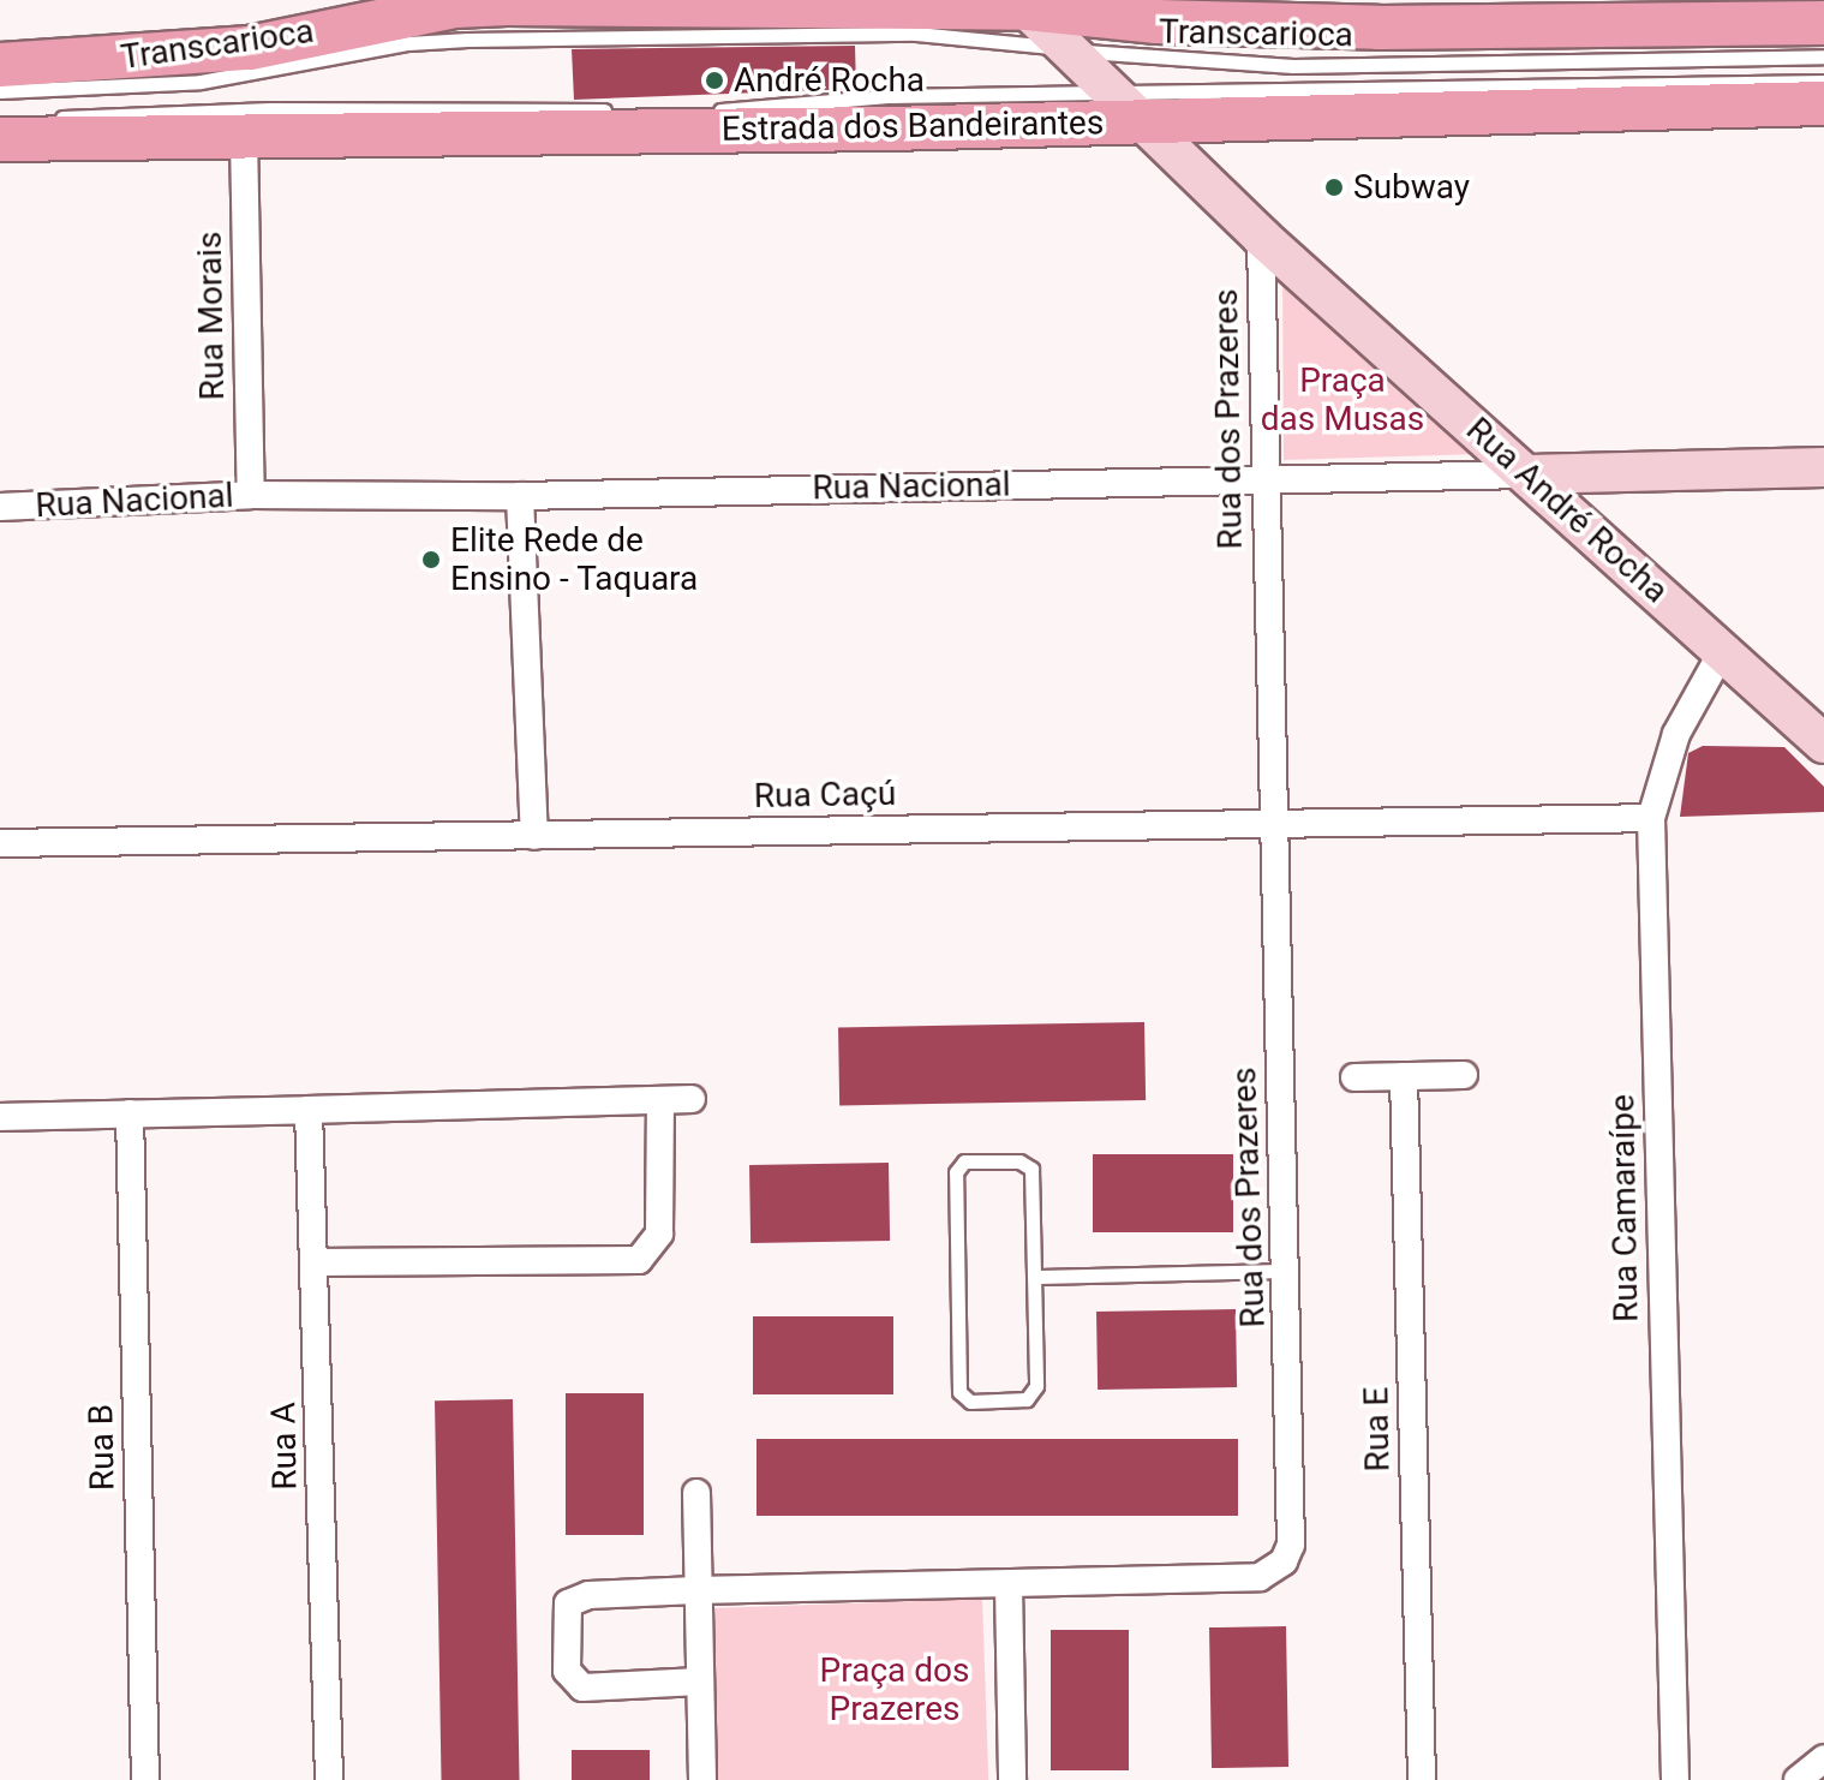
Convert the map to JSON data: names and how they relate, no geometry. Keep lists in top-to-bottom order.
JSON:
{
  "streets": {
    "main road": ["Estrada dos Bandeirantes", "Rua Nacional", "Rua André Rocha"],
    "street": [
      "Rua Morais",
      "Rua dos Prazeres",
      "Rua Caçú",
      "Rua Camaraípe",
      "Rua E",
      "Rua A",
      "Rua B"
    ],
    "lane": ["Transcarioca"]
  },
  "crossings": [
    ["Transcarioca", "Estrada dos Bandeirantes"],
    ["Transcarioca", "Rua André Rocha"],
    ["Estrada dos Bandeirantes", "Rua Morais"],
    ["Estrada dos Bandeirantes", "Rua André Rocha"],
    ["Rua Morais", "Rua Nacional"],
    ["Rua dos Prazeres", "Rua Nacional"],
    ["Rua dos Prazeres", "Rua André Rocha"],
    ["Rua dos Prazeres", "Rua Caçú"],
    ["Rua Nacional", "Rua André Rocha"],
    ["Rua André Rocha", "Rua Camaraípe"],
    ["Rua Caçú", "Rua Camaraípe"]
  ],
  "parks": ["Praça das Musas", "Praça dos Prazeres"],
  "places": ["André Rocha", "Subway", "Elite Rede de Ensino - Taquara"]
}
